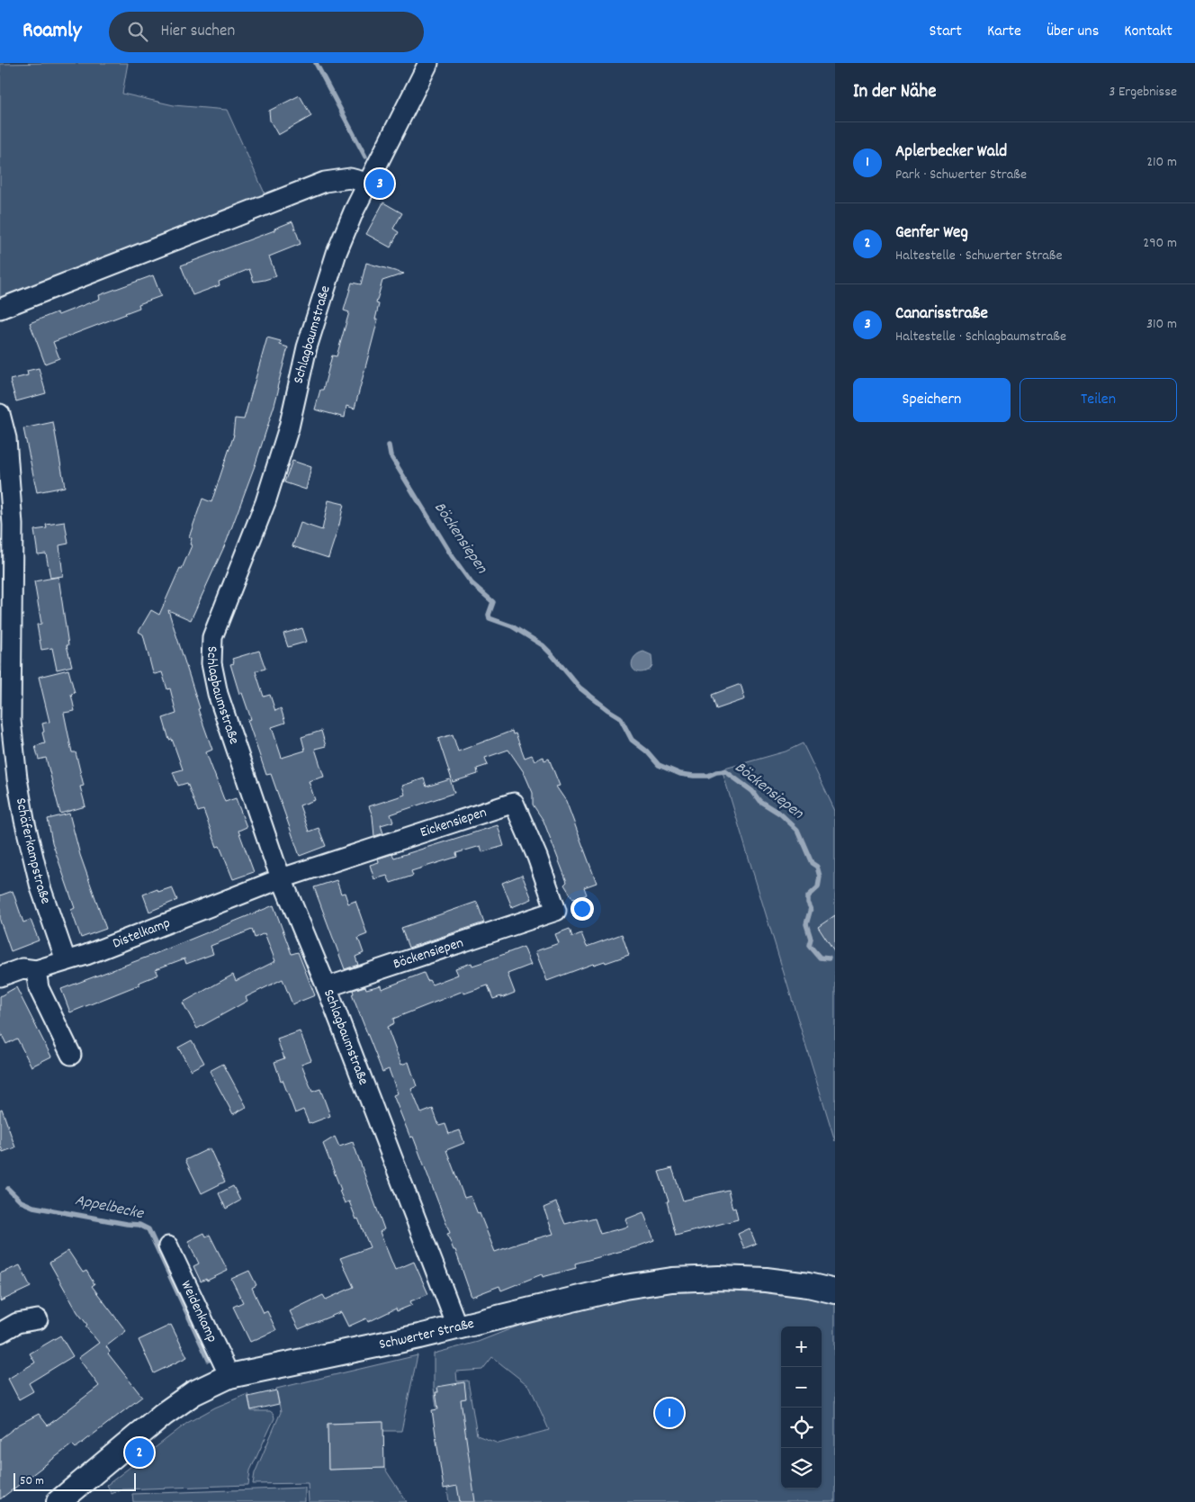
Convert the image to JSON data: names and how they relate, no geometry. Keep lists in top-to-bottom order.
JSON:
{
  "streets": {
    "street": [
      "Schlagbaumstraße",
      "Eickensiepen",
      "Schäferkampstraße",
      "Distelkamp",
      "Böckensiepen",
      "Weidenkamp",
      "Schwerter Straße"
    ]
  },
  "crossings": [
    ["Schlagbaumstraße", "Eickensiepen"],
    ["Schlagbaumstraße", "Distelkamp"],
    ["Schlagbaumstraße", "Böckensiepen"],
    ["Schlagbaumstraße", "Schwerter Straße"],
    ["Eickensiepen", "Distelkamp"],
    ["Eickensiepen", "Böckensiepen"],
    ["Schäferkampstraße", "Distelkamp"],
    ["Weidenkamp", "Schwerter Straße"]
  ],
  "water": ["Böckensiepen", "Appelbecke"],
  "scale_bar": "50 m",
  "page": {
    "header": "Roamly",
    "search": "Hier suchen",
    "nav": [
      "Start",
      "Karte",
      "Über uns",
      "Kontakt"
    ],
    "heading": ["In der Nähe", "3 Ergebnisse"],
    "list": [
      {
        "mark": "1",
        "name": "Aplerbecker Wald",
        "note": "Park · Schwerter Straße",
        "value": "210 m"
      },
      {
        "mark": "2",
        "name": "Genfer Weg",
        "note": "Haltestelle · Schwerter Straße",
        "value": "290 m"
      },
      {
        "mark": "3",
        "name": "Canarisstraße",
        "note": "Haltestelle · Schlagbaumstraße",
        "value": "310 m"
      }
    ],
    "pins": ["3", "1", "2"],
    "buttons": ["Speichern", "Teilen"],
    "map_buttons": ["+", "−"],
    "scale": "50 m"
  }
}
